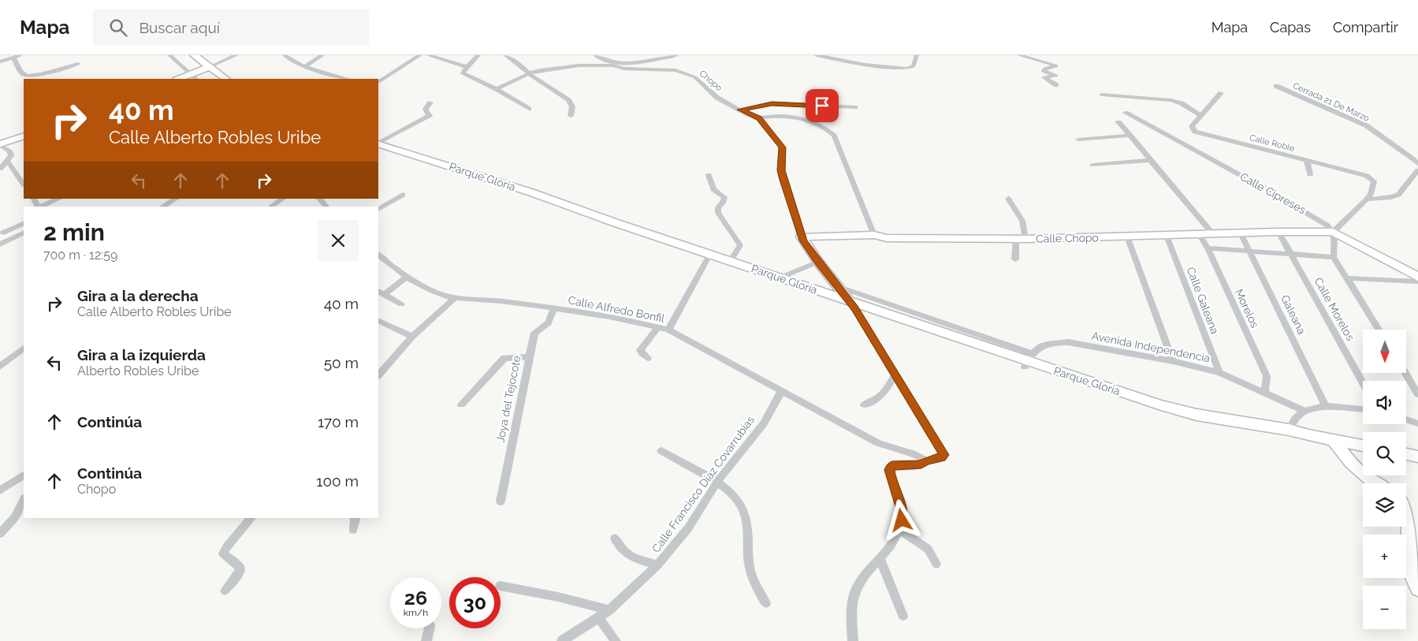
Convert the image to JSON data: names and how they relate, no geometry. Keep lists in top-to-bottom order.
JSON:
{
  "streets": {
    "main road": ["Parque Gloria", "Calle Cipreses", "Calle Chopo"],
    "street": [
      "Chopo",
      "Cerrada 21 De Marzo",
      "Calle Roble",
      "Calle Galeana",
      "Morelos",
      "Calle Alfredo Bonfil",
      "Calle Morelos",
      "Galeana",
      "Avenida Independencia",
      "Joya del Tejocote",
      "Calle Francisco Díaz Covarrubias"
    ]
  },
  "crossings": [
    ["Chopo", "Calle Chopo"],
    ["Parque Gloria", "Avenida Independencia"],
    ["Calle Cipreses", "Calle Chopo"],
    ["Calle Chopo", "Calle Galeana"],
    ["Calle Chopo", "Morelos"],
    ["Calle Chopo", "Galeana"],
    ["Calle Galeana", "Avenida Independencia"],
    ["Morelos", "Avenida Independencia"],
    ["Calle Alfredo Bonfil", "Joya del Tejocote"],
    ["Calle Alfredo Bonfil", "Calle Francisco Díaz Covarrubias"]
  ],
  "north": "bottom",
  "page": {
    "header": "Mapa",
    "search": "Buscar aquí",
    "nav": ["Mapa", "Capas", "Compartir"],
    "turn": ["40 m", "Calle Alberto Robles Uribe"],
    "heading": ["2 min", "700 m · 12:59"],
    "list": [
      {
        "name": "Gira a la derecha",
        "note": "Calle Alberto Robles Uribe",
        "value": "40 m"
      },
      {
        "name": "Gira a la izquierda",
        "note": "Alberto Robles Uribe",
        "value": "50 m"
      },
      {
        "name": "Continúa",
        "value": "170 m"
      },
      {
        "name": "Continúa",
        "note": "Chopo",
        "value": "100 m"
      }
    ],
    "map_buttons": ["+", "−"],
    "speed": "26 km/h",
    "limit": "30"
  }
}
